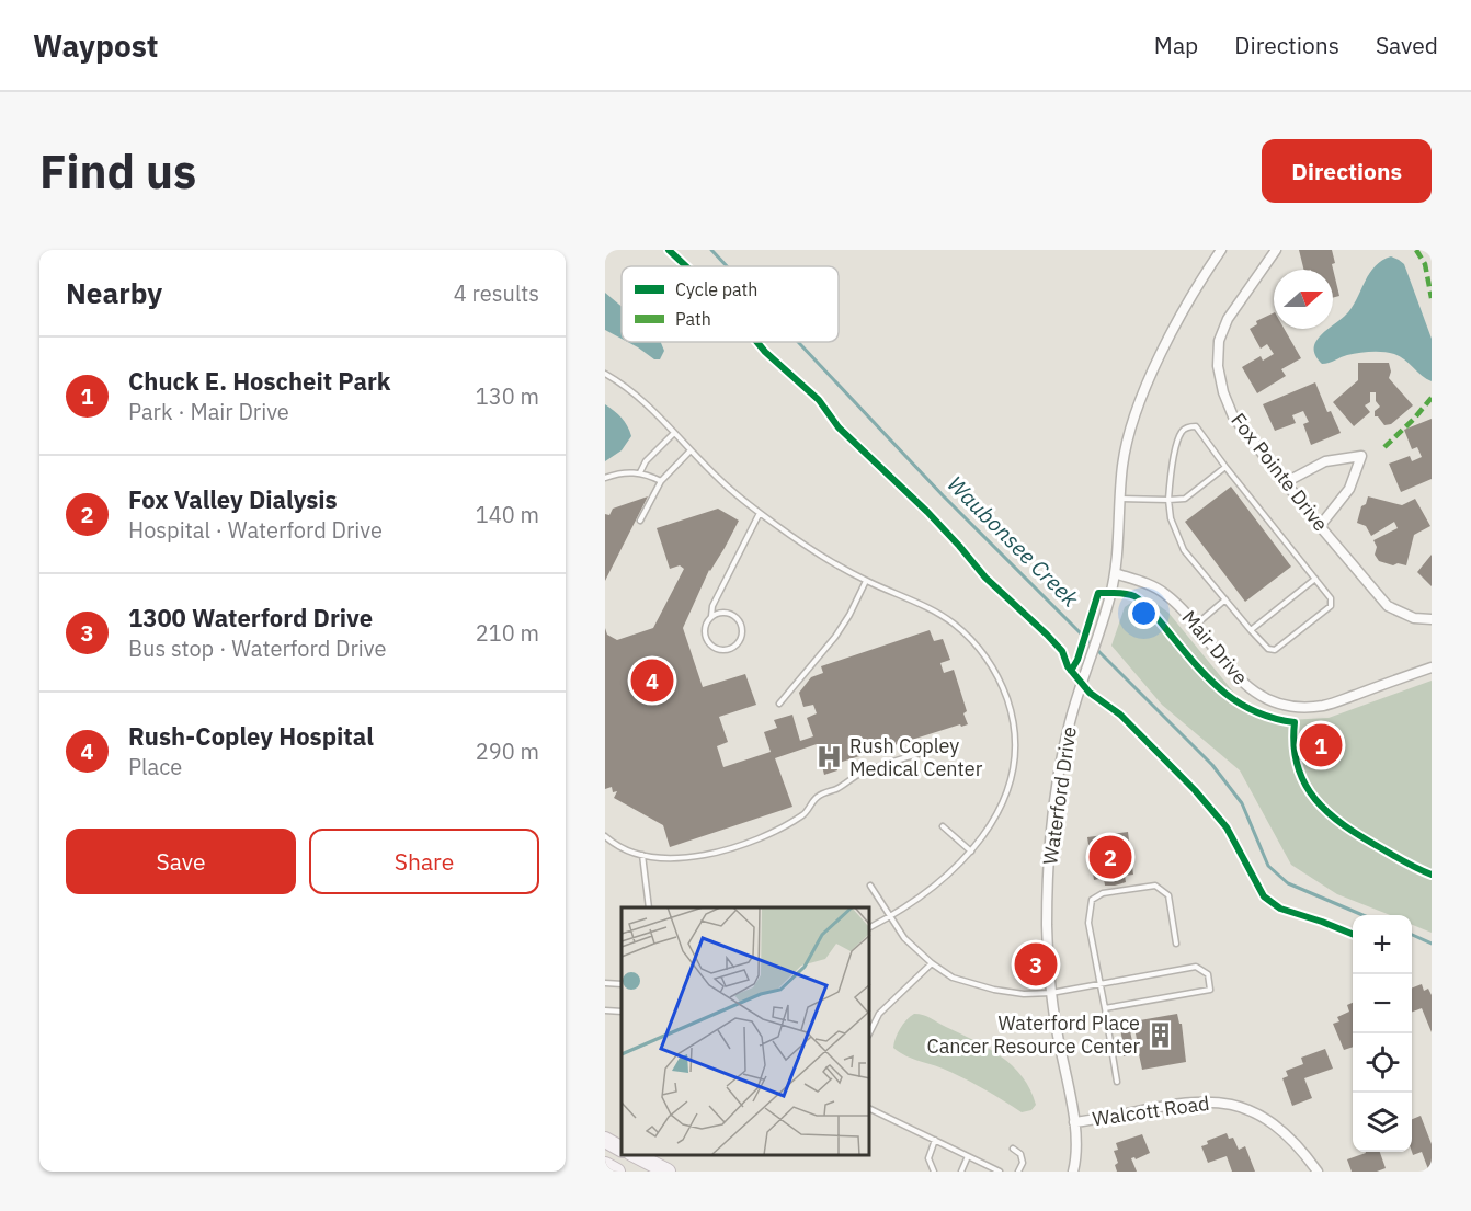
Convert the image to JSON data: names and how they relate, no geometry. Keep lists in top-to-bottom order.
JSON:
{
  "streets": {
    "street": [
      "Fox Pointe Drive",
      "Mair Drive",
      "Waterford Drive",
      "Walcott Road"
    ]
  },
  "crossings": [
    ["Mair Drive", "Waterford Drive"],
    ["Waterford Drive", "Walcott Road"]
  ],
  "water": ["Waubonsee Creek"],
  "places": {
    "hospital": ["Rush Copley Medical Center"],
    "building": ["Waterford Place Cancer Resource Center"]
  },
  "legend": ["Cycle path", "Path"],
  "north": "right",
  "page": {
    "header": "Waypost",
    "nav": ["Map", "Directions", "Saved"],
    "buttons": [
      "Directions",
      ["Save", "Share"]
    ],
    "title": "Find us",
    "heading": ["Nearby", "4 results"],
    "list": [
      {
        "mark": "1",
        "name": "Chuck E. Hoscheit Park",
        "note": "Park · Mair Drive",
        "value": "130 m"
      },
      {
        "mark": "2",
        "name": "Fox Valley Dialysis",
        "note": "Hospital · Waterford Drive",
        "value": "140 m"
      },
      {
        "mark": "3",
        "name": "1300 Waterford Drive",
        "note": "Bus stop · Waterford Drive",
        "value": "210 m"
      },
      {
        "mark": "4",
        "name": "Rush-Copley Hospital",
        "note": "Place",
        "value": "290 m"
      }
    ],
    "pins": [
      "4",
      "1",
      "2",
      "3"
    ],
    "map_buttons": ["+", "−"]
  }
}
